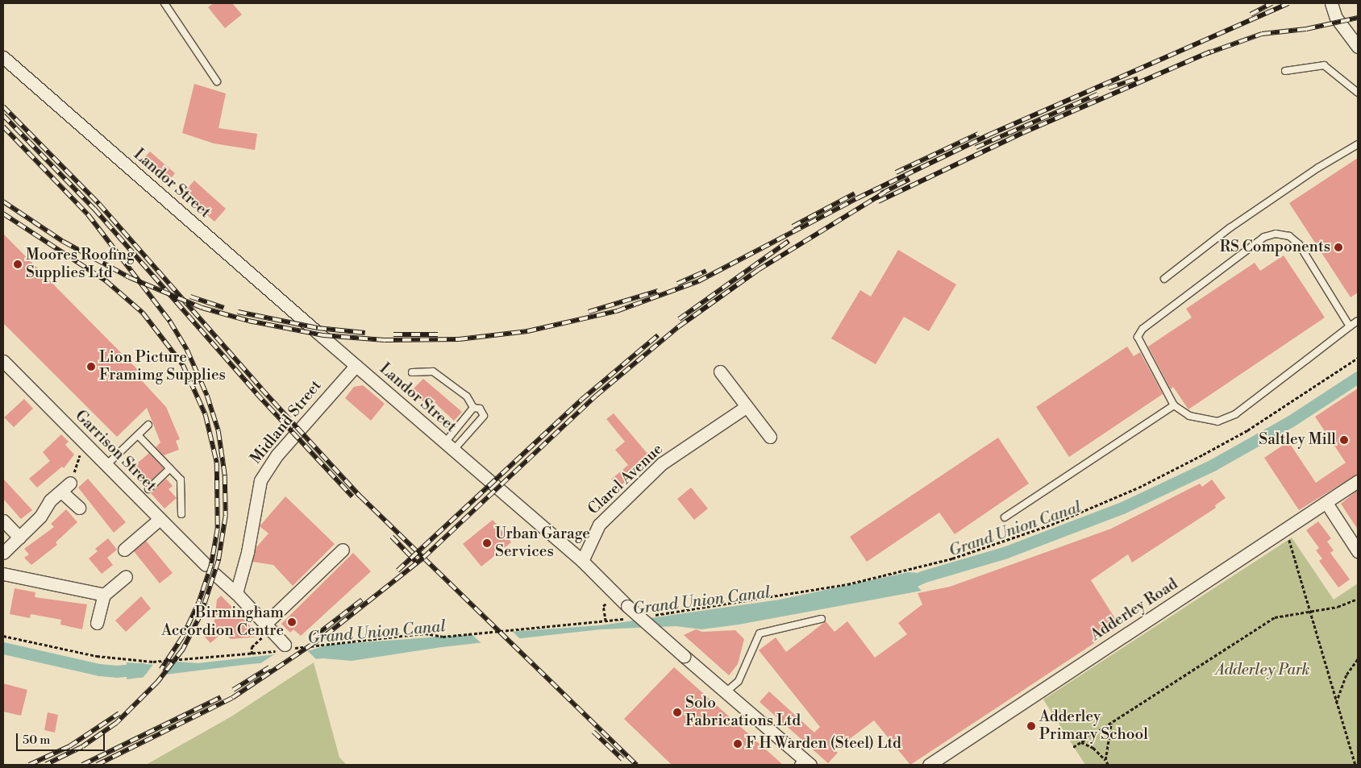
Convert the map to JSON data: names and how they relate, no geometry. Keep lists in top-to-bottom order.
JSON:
{
  "streets": {
    "street": [
      "Landor Street",
      "Midland Street",
      "Garrison Street",
      "Clarel Avenue",
      "Adderley Road"
    ]
  },
  "crossings": [
    ["Landor Street", "Midland Street"],
    ["Landor Street", "Clarel Avenue"]
  ],
  "water": ["Grand Union Canal"],
  "parks": ["Adderley Park"],
  "places": [
    "RS Components",
    "Moores Roofing Supplies Ltd",
    "Lion Picture Framimg Supplies",
    "Saltley Mill",
    "Urban Garage Services",
    "Birmingham Accordion Centre",
    "Solo Fabrications Ltd",
    "Adderley Primary School",
    "F H Warden (Steel) Ltd"
  ],
  "scale_bar": "50 m"
}
